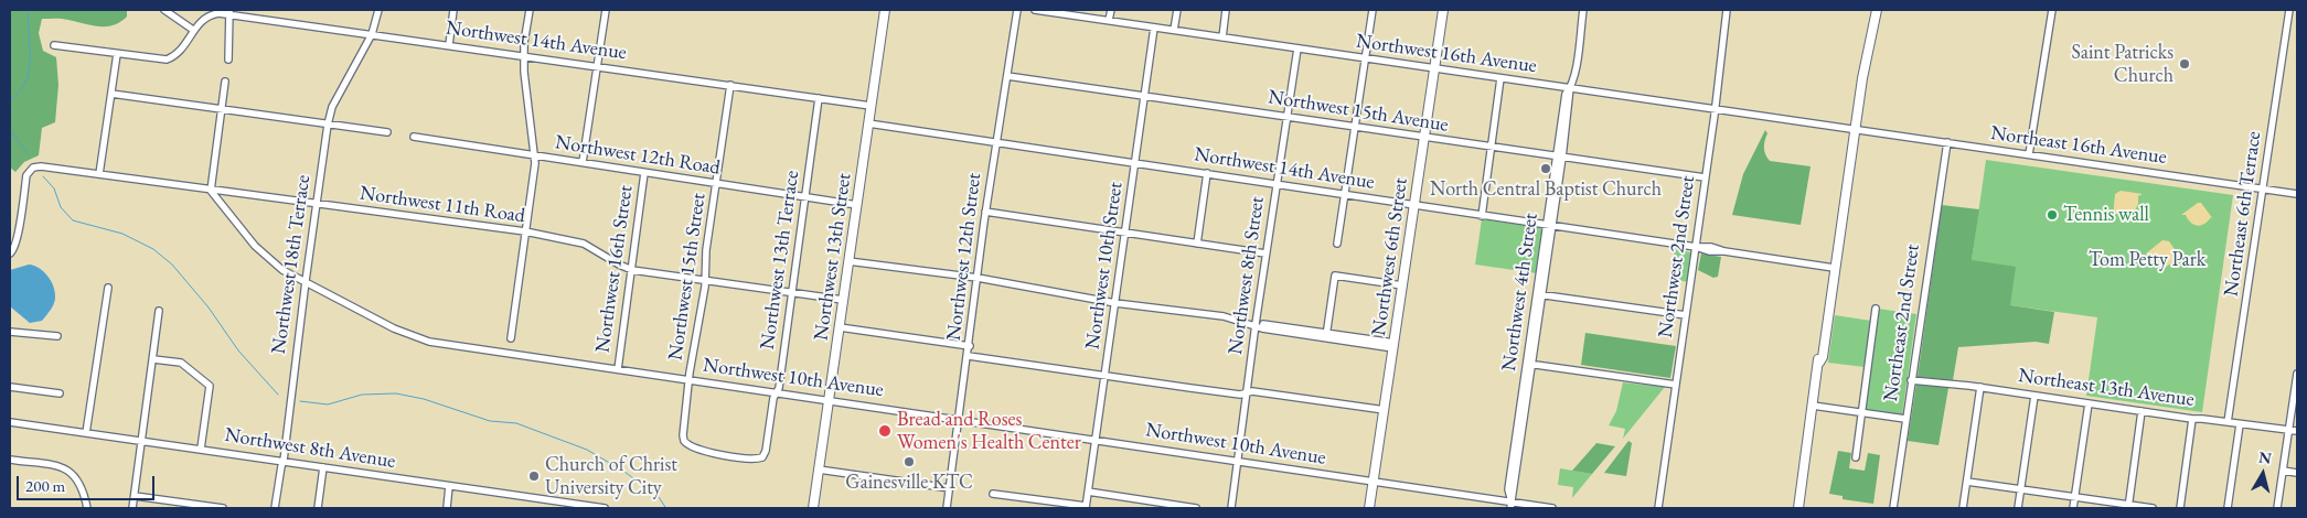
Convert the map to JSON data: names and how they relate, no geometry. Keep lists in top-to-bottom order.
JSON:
{
  "streets": {
    "main road": ["Northwest 13th Street", "Northwest 6th Street"],
    "street": [
      "Northwest 14th Avenue",
      "Northwest 16th Avenue",
      "Northwest 15th Avenue",
      "Northeast 16th Avenue",
      "Northwest 12th Road",
      "Northwest 11th Road",
      "Northeast 6th Terrace",
      "Northwest 12th Street",
      "Northwest 2nd Street",
      "Northwest 13th Terrace",
      "Northwest 18th Terrace",
      "Northwest 10th Street",
      "Northwest 16th Street",
      "Northwest 8th Street",
      "Northwest 15th Street",
      "Northwest 4th Street",
      "Northeast 2nd Street",
      "Northwest 10th Avenue",
      "Northeast 13th Avenue",
      "Northwest 8th Avenue"
    ]
  },
  "crossings": [
    ["Northwest 14th Avenue", "Northwest 13th Street"],
    ["Northwest 14th Avenue", "Northwest 12th Street"],
    ["Northwest 14th Avenue", "Northwest 6th Street"],
    ["Northwest 14th Avenue", "Northwest 2nd Street"],
    ["Northwest 14th Avenue", "Northwest 13th Terrace"],
    ["Northwest 14th Avenue", "Northwest 18th Terrace"],
    ["Northwest 14th Avenue", "Northwest 10th Street"],
    ["Northwest 14th Avenue", "Northwest 8th Street"],
    ["Northwest 14th Avenue", "Northwest 15th Street"],
    ["Northwest 14th Avenue", "Northwest 4th Street"],
    ["Northwest 16th Avenue", "Northeast 16th Avenue"],
    ["Northwest 16th Avenue", "Northwest 6th Street"],
    ["Northwest 16th Avenue", "Northwest 2nd Street"],
    ["Northwest 16th Avenue", "Northwest 10th Street"],
    ["Northwest 16th Avenue", "Northwest 8th Street"],
    ["Northwest 16th Avenue", "Northwest 4th Street"],
    ["Northwest 15th Avenue", "Northwest 12th Street"],
    ["Northwest 15th Avenue", "Northwest 6th Street"],
    ["Northwest 15th Avenue", "Northwest 2nd Street"],
    ["Northwest 15th Avenue", "Northwest 10th Street"],
    ["Northwest 15th Avenue", "Northwest 8th Street"],
    ["Northwest 15th Avenue", "Northwest 4th Street"],
    ["Northeast 16th Avenue", "Northeast 6th Terrace"],
    ["Northeast 16th Avenue", "Northeast 2nd Street"],
    ["Northwest 12th Road", "Northwest 13th Street"],
    ["Northwest 12th Road", "Northwest 13th Terrace"],
    ["Northwest 12th Road", "Northwest 16th Street"],
    ["Northwest 12th Road", "Northwest 15th Street"],
    ["Northwest 11th Road", "Northwest 13th Street"],
    ["Northwest 11th Road", "Northwest 13th Terrace"],
    ["Northwest 11th Road", "Northwest 18th Terrace"],
    ["Northwest 11th Road", "Northwest 16th Street"],
    ["Northwest 11th Road", "Northwest 15th Street"],
    ["Northwest 11th Road", "Northwest 10th Avenue"],
    ["Northeast 6th Terrace", "Northeast 13th Avenue"],
    ["Northwest 13th Street", "Northwest 10th Avenue"],
    ["Northwest 12th Street", "Northwest 10th Avenue"],
    ["Northwest 6th Street", "Northwest 10th Avenue"],
    ["Northwest 13th Terrace", "Northwest 15th Street"],
    ["Northwest 13th Terrace", "Northwest 10th Avenue"],
    ["Northwest 18th Terrace", "Northwest 10th Avenue"],
    ["Northwest 18th Terrace", "Northwest 8th Avenue"],
    ["Northwest 10th Street", "Northwest 10th Avenue"],
    ["Northwest 16th Street", "Northwest 10th Avenue"],
    ["Northwest 8th Street", "Northwest 10th Avenue"],
    ["Northwest 15th Street", "Northwest 10th Avenue"],
    ["Northwest 4th Street", "Northwest 10th Avenue"],
    ["Northeast 2nd Street", "Northeast 13th Avenue"]
  ],
  "parks": ["Tom Petty Park"],
  "places": [
    "Saint Patricks Church",
    "North Central Baptist Church",
    "Tennis wall",
    "Bread and Roses Women's Health Center",
    "Gainesville KTC",
    "Church of Christ University City"
  ],
  "scale_bar": "200 m",
  "north": "top"
}
